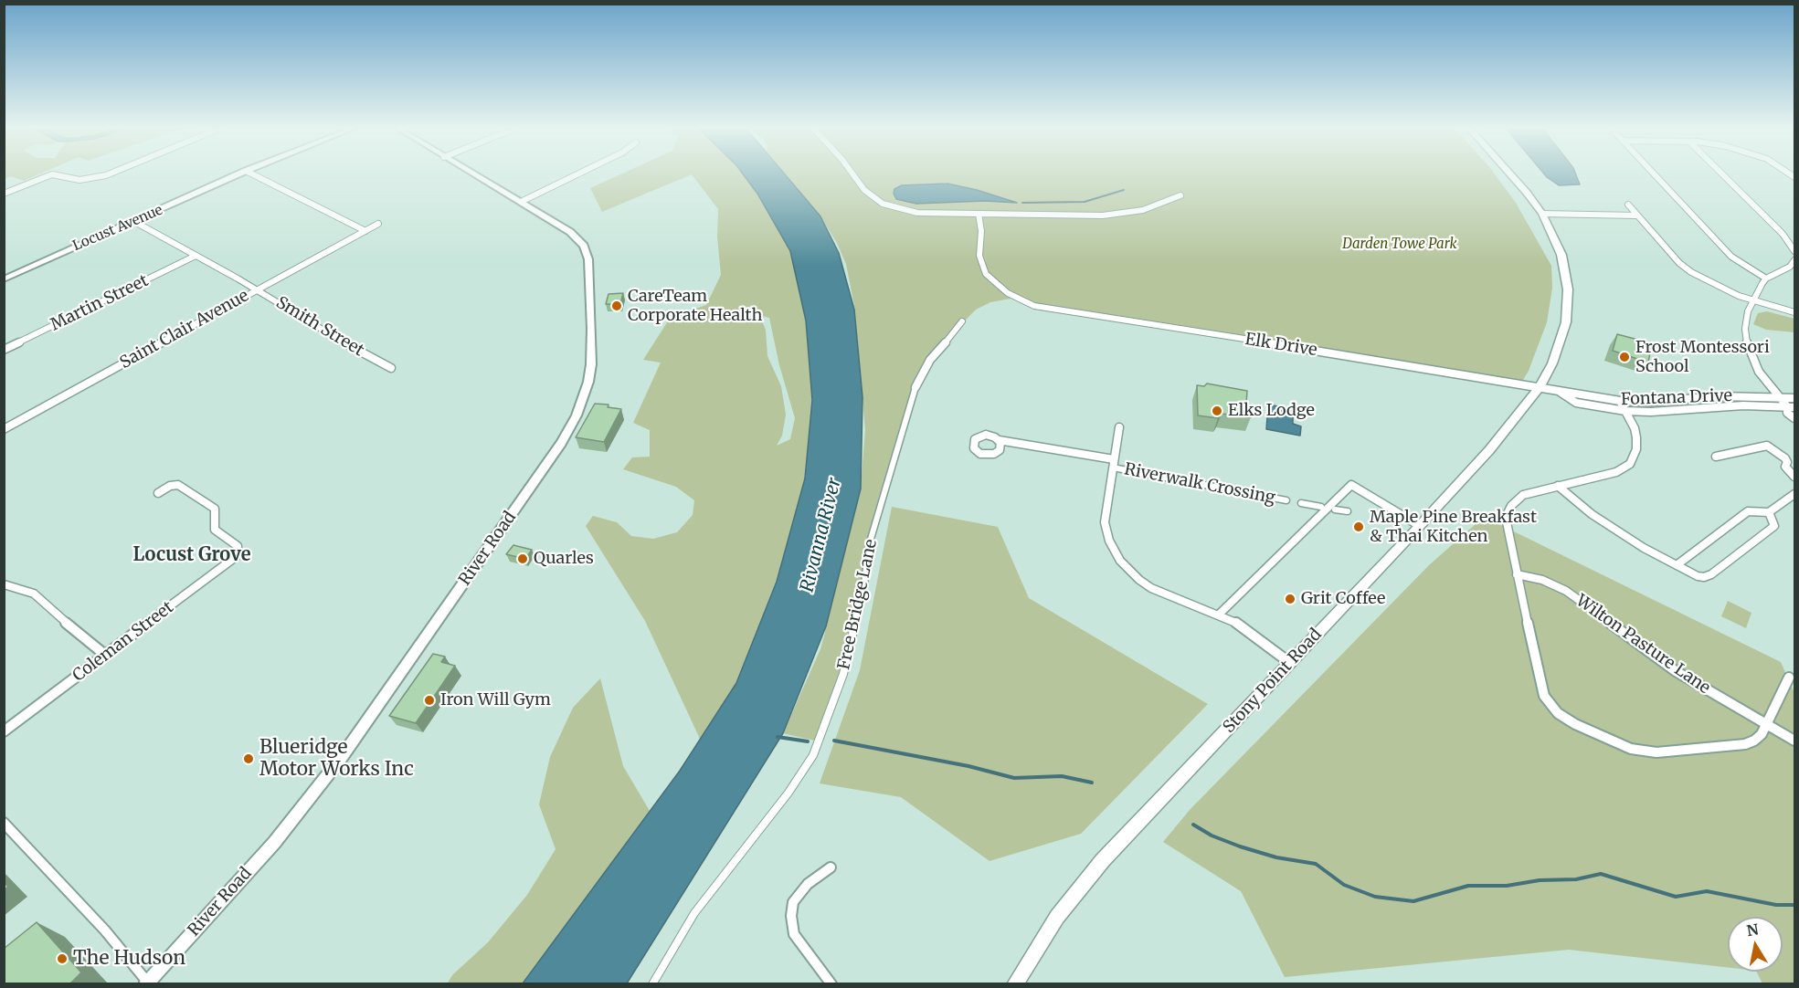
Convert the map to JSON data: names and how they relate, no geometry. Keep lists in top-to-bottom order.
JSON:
{
  "streets": {
    "main road": ["Stony Point Road"],
    "street": [
      "Locust Avenue",
      "Martin Street",
      "Smith Street",
      "Saint Clair Avenue",
      "Elk Drive",
      "Fontana Drive",
      "Riverwalk Crossing",
      "River Road",
      "Free Bridge Lane",
      "Coleman Street",
      "Wilton Pasture Lane"
    ]
  },
  "crossings": [
    ["Locust Avenue", "Smith Street"],
    ["Martin Street", "Smith Street"],
    ["Smith Street", "Saint Clair Avenue"],
    ["Elk Drive", "Fontana Drive"],
    ["Elk Drive", "Stony Point Road"]
  ],
  "districts": ["Locust Grove"],
  "water": ["Rivanna River"],
  "parks": ["Darden Towe Park"],
  "places": [
    "CareTeam Corporate Health",
    "Frost Montessori School",
    "Elks Lodge",
    "Maple Pine Breakfast & Thai Kitchen",
    "Quarles",
    "Grit Coffee",
    "Iron Will Gym",
    "Blueridge Motor Works Inc",
    "The Hudson"
  ],
  "north": "top"
}
